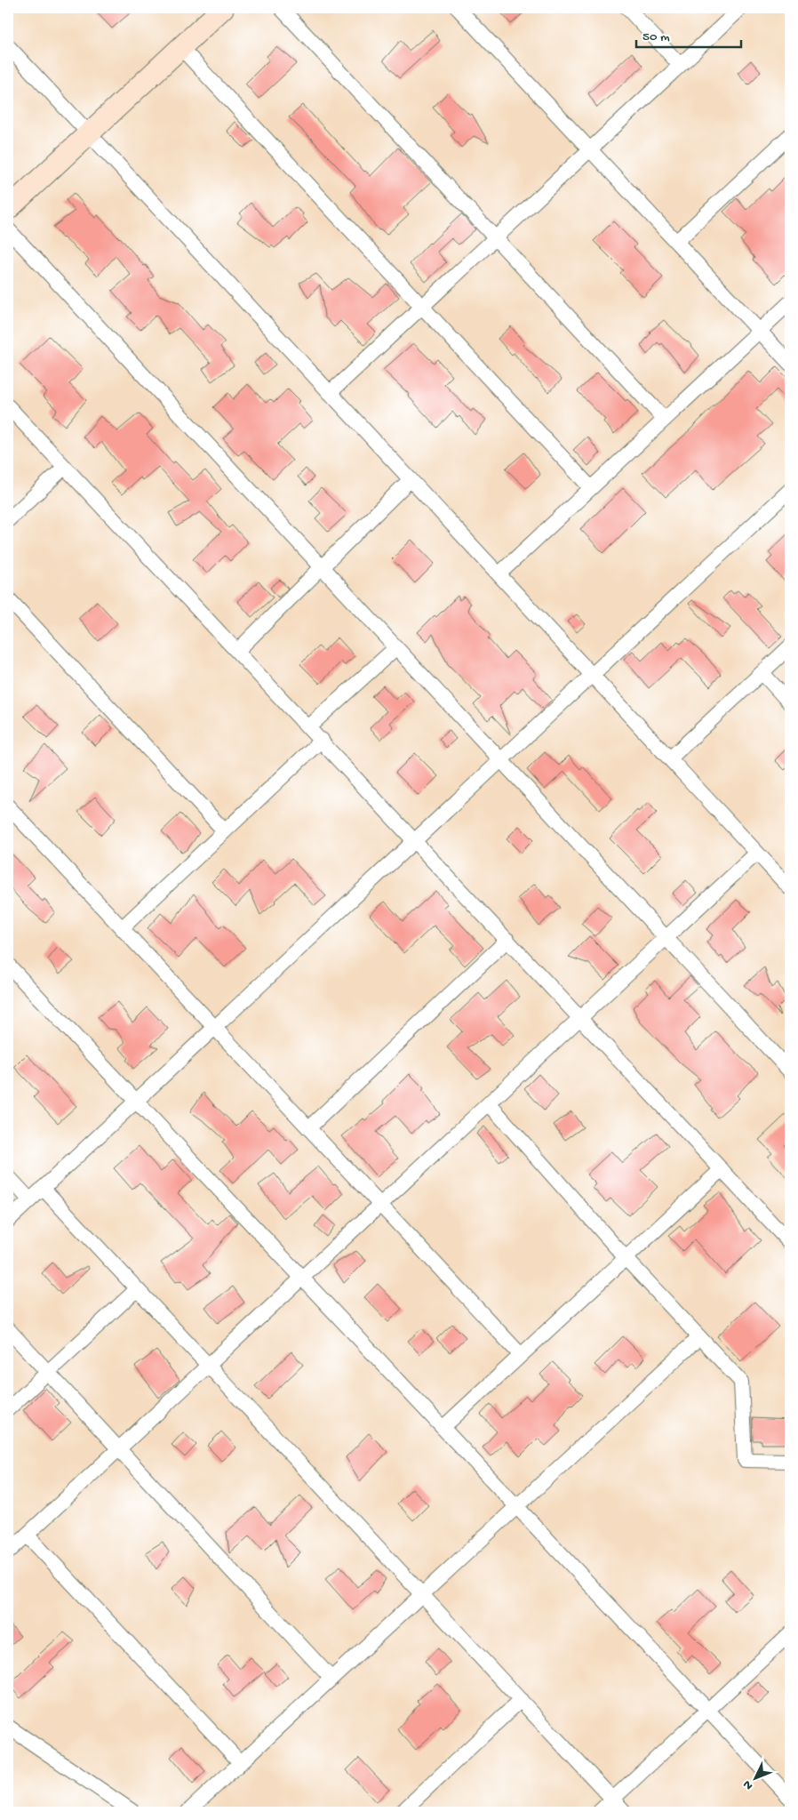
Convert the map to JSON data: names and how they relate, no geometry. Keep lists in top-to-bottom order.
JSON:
{
  "scale_bar": "50 m",
  "north": "bottom left"
}
